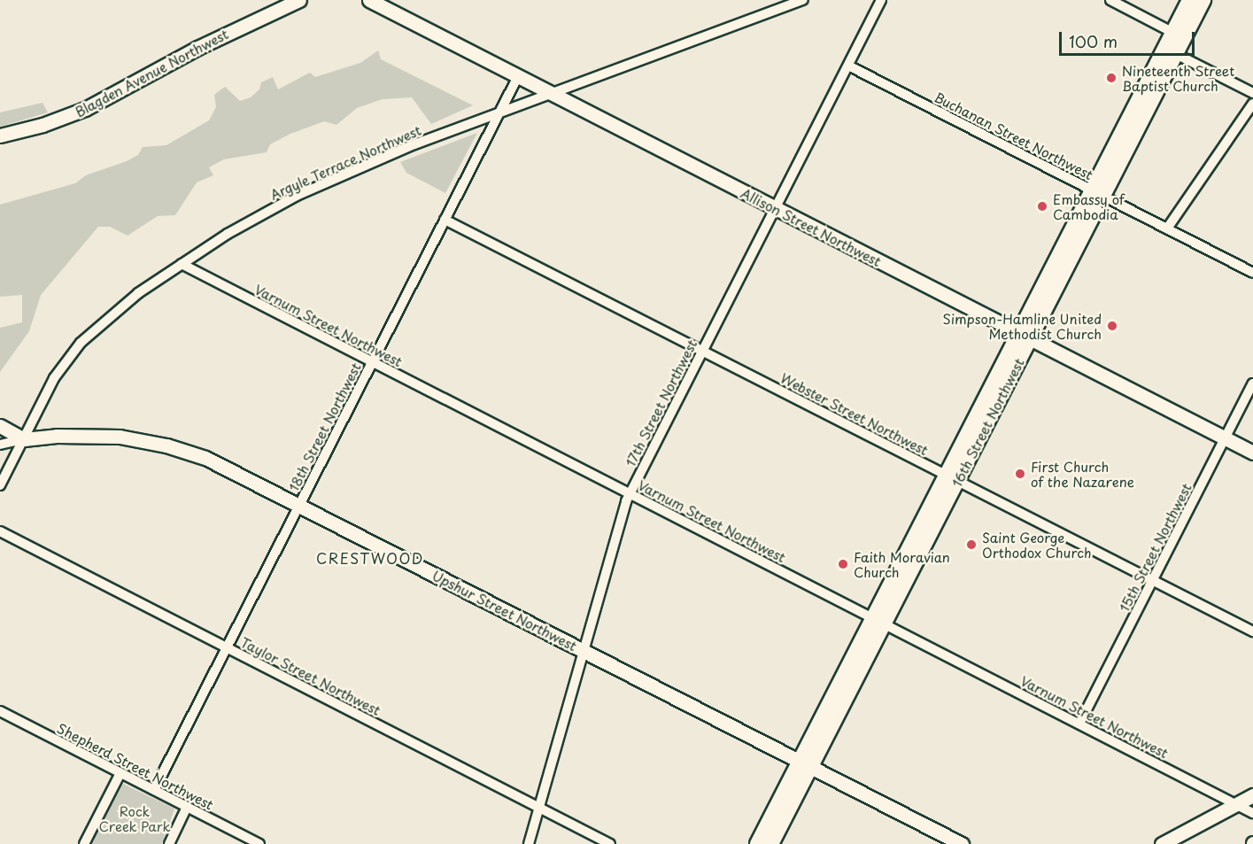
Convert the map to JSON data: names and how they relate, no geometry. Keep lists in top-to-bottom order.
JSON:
{
  "streets": {
    "main road": ["16th Street Northwest"],
    "street": [
      "Blagden Avenue Northwest",
      "Buchanan Street Northwest",
      "Argyle Terrace Northwest",
      "Allison Street Northwest",
      "Varnum Street Northwest",
      "17th Street Northwest",
      "Webster Street Northwest",
      "18th Street Northwest",
      "15th Street Northwest",
      "Upshur Street Northwest",
      "Taylor Street Northwest",
      "Shepherd Street Northwest"
    ]
  },
  "crossings": [
    ["Buchanan Street Northwest", "17th Street Northwest"],
    ["Buchanan Street Northwest", "16th Street Northwest"],
    ["Argyle Terrace Northwest", "Allison Street Northwest"],
    ["Argyle Terrace Northwest", "Varnum Street Northwest"],
    ["Argyle Terrace Northwest", "18th Street Northwest"],
    ["Argyle Terrace Northwest", "Upshur Street Northwest"],
    ["Allison Street Northwest", "17th Street Northwest"],
    ["Allison Street Northwest", "16th Street Northwest"],
    ["Allison Street Northwest", "18th Street Northwest"],
    ["Allison Street Northwest", "15th Street Northwest"],
    ["Varnum Street Northwest", "17th Street Northwest"],
    ["Varnum Street Northwest", "16th Street Northwest"],
    ["Varnum Street Northwest", "18th Street Northwest"],
    ["Varnum Street Northwest", "15th Street Northwest"],
    ["17th Street Northwest", "Webster Street Northwest"],
    ["17th Street Northwest", "Upshur Street Northwest"],
    ["17th Street Northwest", "Taylor Street Northwest"],
    ["Webster Street Northwest", "16th Street Northwest"],
    ["Webster Street Northwest", "18th Street Northwest"],
    ["Webster Street Northwest", "15th Street Northwest"],
    ["16th Street Northwest", "Upshur Street Northwest"],
    ["18th Street Northwest", "Upshur Street Northwest"],
    ["18th Street Northwest", "Taylor Street Northwest"],
    ["18th Street Northwest", "Shepherd Street Northwest"]
  ],
  "districts": ["CRESTWOOD"],
  "parks": ["Rock Creek Park"],
  "places": [
    "Nineteenth Street Baptist Church",
    "Embassy of Cambodia",
    "Simpson-Hamline United Methodist Church",
    "First Church of the Nazarene",
    "Saint George Orthodox Church",
    "Faith Moravian Church"
  ],
  "scale_bar": "100 m"
}
